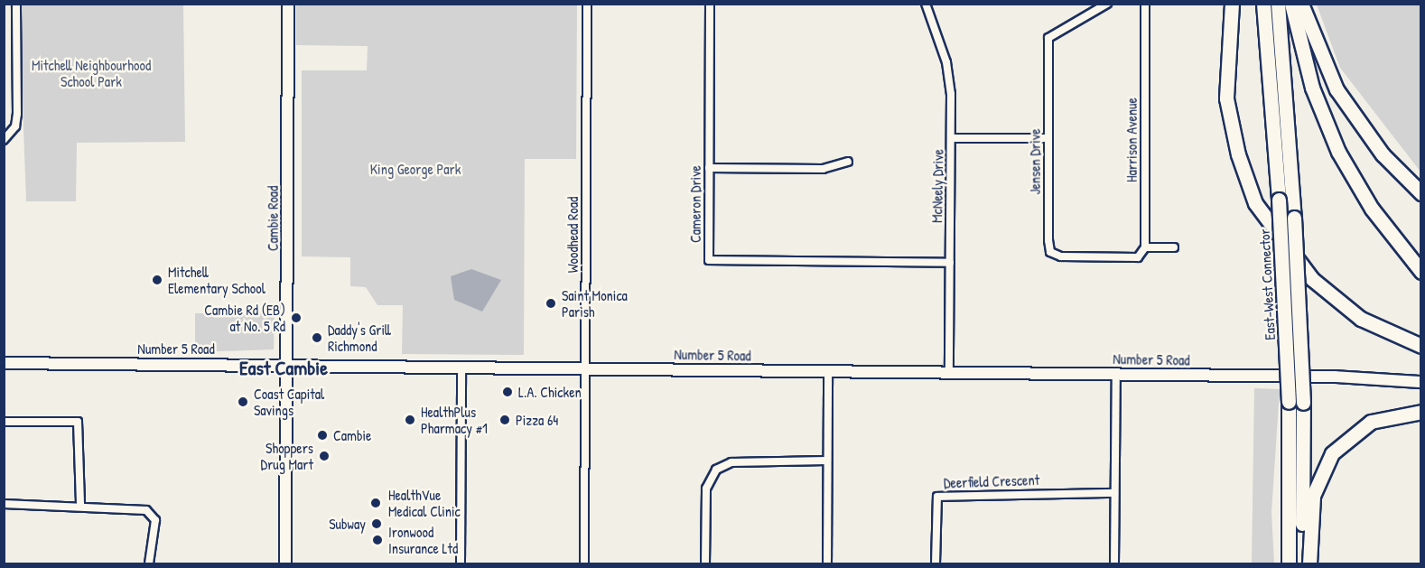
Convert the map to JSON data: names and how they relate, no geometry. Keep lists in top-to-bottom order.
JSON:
{
  "streets": {
    "highway": ["East-West Connector"],
    "main road": ["Cambie Road", "Number 5 Road"],
    "street": [
      "Harrison Avenue",
      "Jensen Drive",
      "McNeely Drive",
      "Cameron Drive",
      "Woodhead Road",
      "Deerfield Crescent"
    ]
  },
  "crossings": [
    ["Harrison Avenue", "Jensen Drive"],
    ["McNeely Drive", "Cameron Drive"],
    ["McNeely Drive", "Number 5 Road"],
    ["Cambie Road", "Number 5 Road"],
    ["Woodhead Road", "Number 5 Road"]
  ],
  "districts": ["East Cambie"],
  "parks": ["Mitchell Neighbourhood School Park", "King George Park"],
  "places": [
    "Mitchell Elementary School",
    "Saint Monica Parish",
    "Cambie Rd (EB) at No. 5 Rd",
    "Daddy's Grill Richmond",
    "L.A. Chicken",
    "Coast Capital Savings",
    "HealthPlus Pharmacy #1",
    "Pizza 64",
    "Cambie",
    "Shoppers Drug Mart",
    "HealthVue Medical Clinic",
    "Subway",
    "Ironwood Insurance Ltd"
  ]
}
